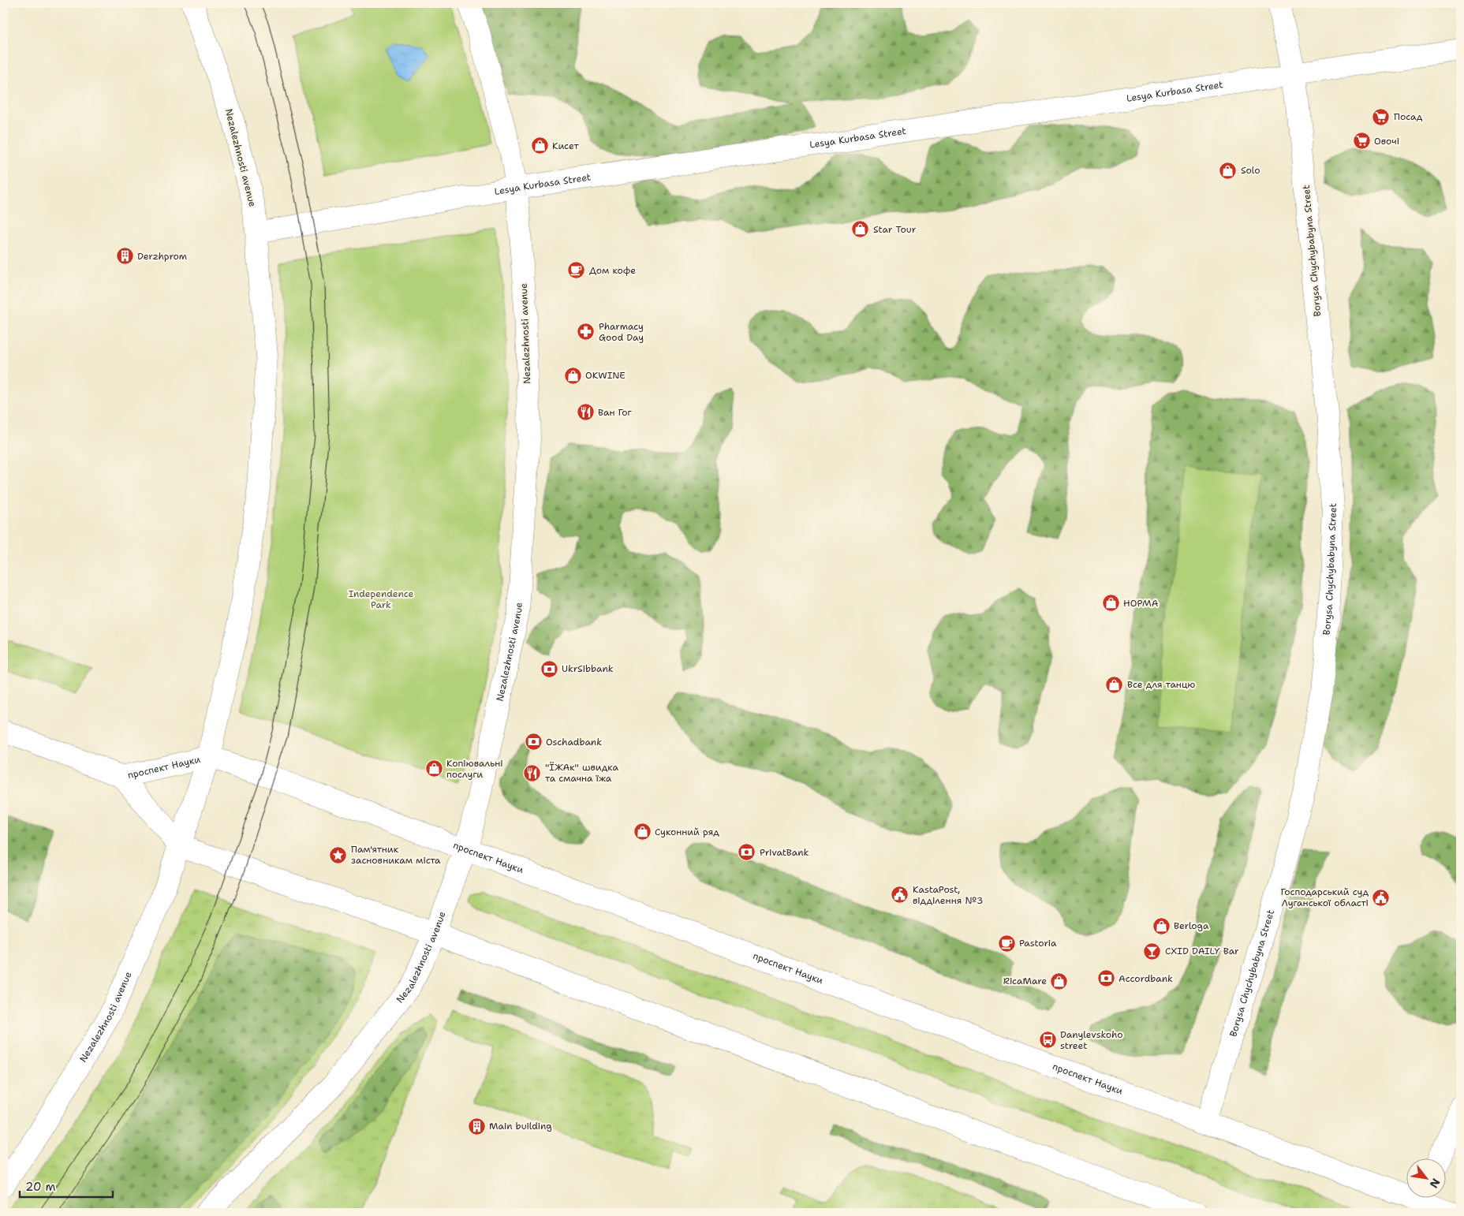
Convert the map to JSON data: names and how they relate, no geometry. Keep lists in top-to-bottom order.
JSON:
{
  "streets": {
    "main road": [
      "Lesya Kurbasa Street",
      "Nezalezhnosti avenue",
      "Borysa Chychybabyna Street",
      "проспект Науки"
    ]
  },
  "crossings": [
    ["Lesya Kurbasa Street", "Nezalezhnosti avenue"],
    ["Lesya Kurbasa Street", "Borysa Chychybabyna Street"],
    ["Nezalezhnosti avenue", "проспект Науки"],
    ["Borysa Chychybabyna Street", "проспект Науки"]
  ],
  "parks": ["Independence Park"],
  "places": {
    "supermarket": ["Посад", "Овочі"],
    "shop": [
      "Кисет",
      "Solo",
      "Star Tour",
      "OKWINE",
      "НОРМА",
      "Все для танцю",
      "Копіювальні послуги",
      "Суконний ряд",
      "Berloga",
      "RicaMare"
    ],
    "building": ["Derzhprom", "Main building"],
    "cafe": ["Дом кофе", "Pastoria"],
    "pharmacy": ["Pharmacy Good Day"],
    "restaurant": ["Ван Гог", "\"ЇЖАк\" швидка та смачна їжа"],
    "bank": [
      "UkrSibbank",
      "Oschadbank",
      "PrivatBank",
      "Accordbank"
    ],
    "place": ["Пам'ятник засновникам міста"],
    "public building": ["KastaPost, відділення №3", "Господарський суд Луганської області"],
    "bar": ["CXID DAILY Bar"],
    "bus stop": ["Danylevskoho street"]
  },
  "scale_bar": "20 m",
  "north": "bottom right"
}
